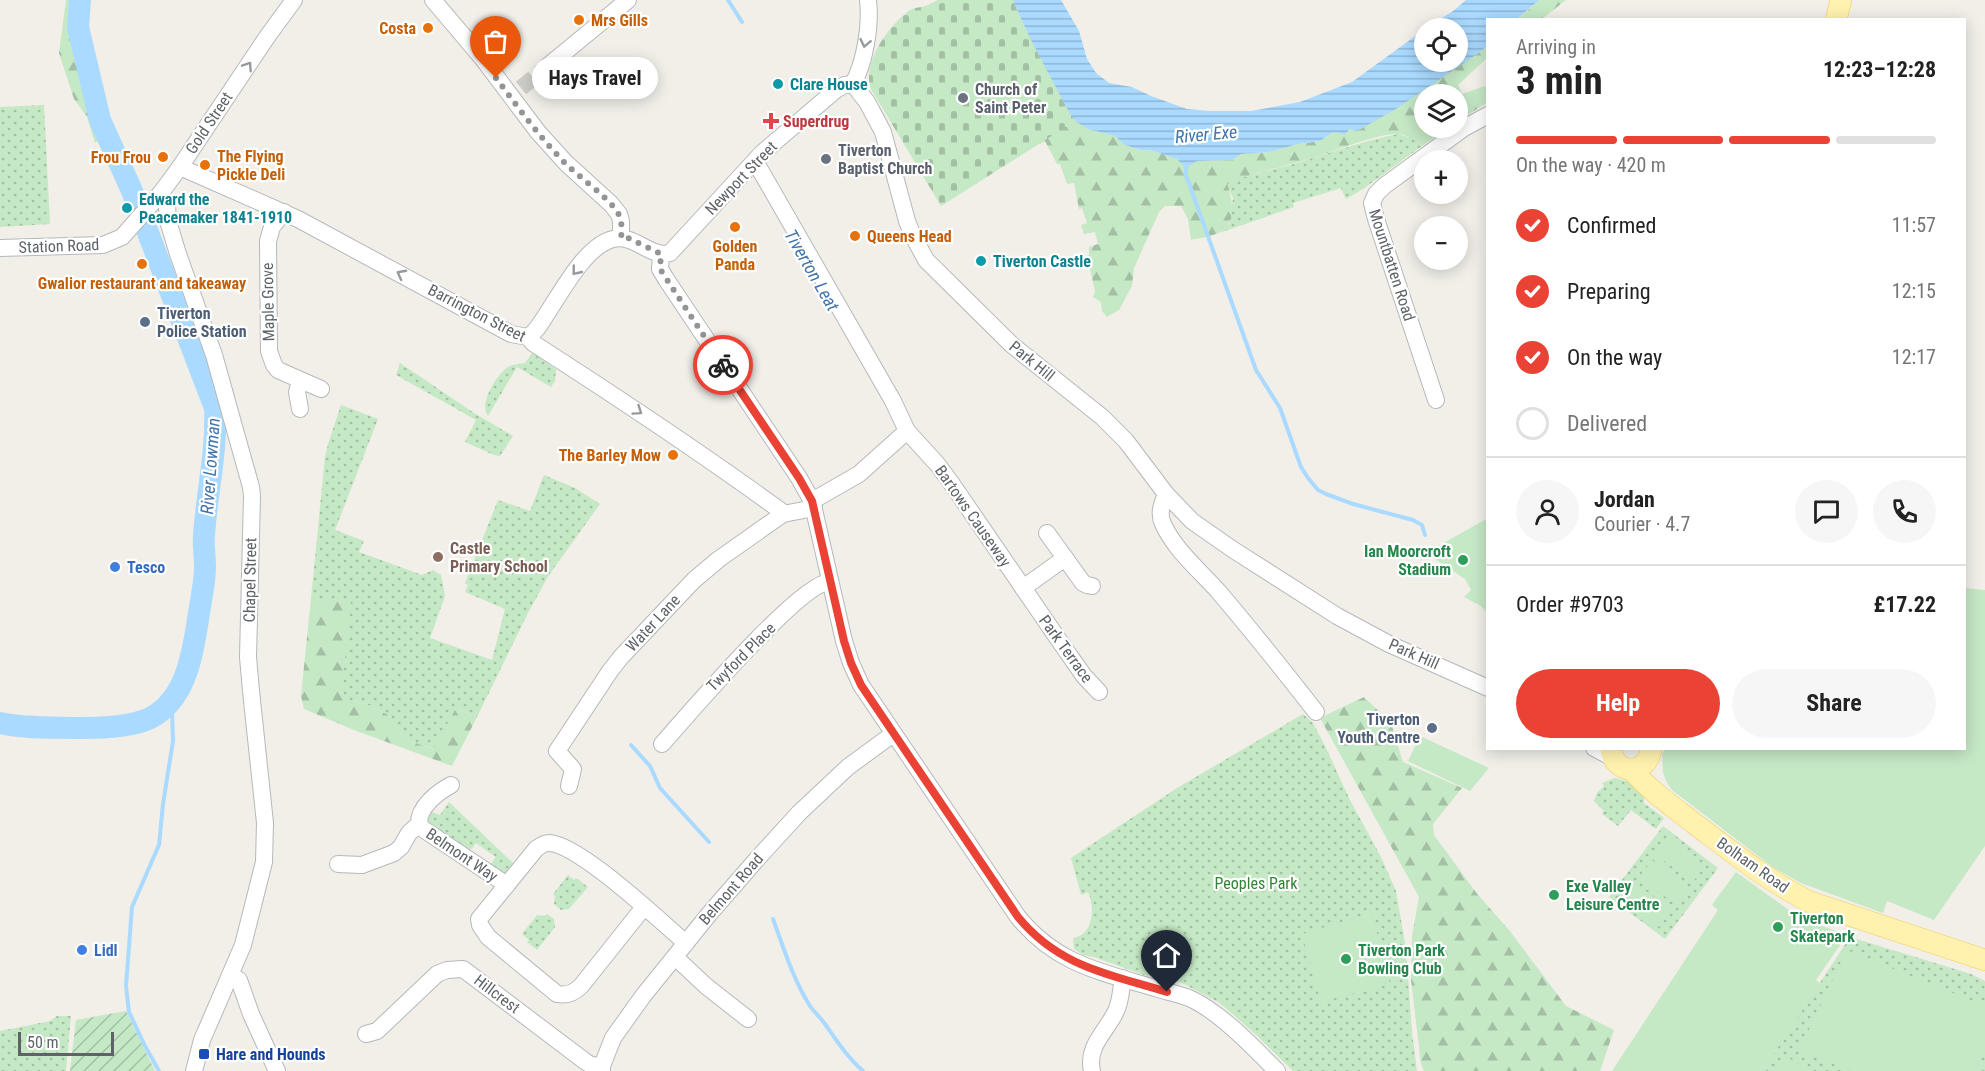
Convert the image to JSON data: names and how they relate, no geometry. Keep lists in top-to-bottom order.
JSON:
{
  "streets": {
    "main road": ["Bolham Road"],
    "street": [
      "Gold Street",
      "Newport Street",
      "Station Road",
      "Mountbatten Road",
      "Maple Grove",
      "Barrington Street",
      "Park Hill",
      "Bartows Causeway",
      "Chapel Street",
      "Water Lane",
      "Park Terrace",
      "Twyford Place",
      "Belmont Way",
      "Belmont Road",
      "Hillcrest"
    ]
  },
  "crossings": [
    ["Gold Street", "Station Road"],
    ["Gold Street", "Barrington Street"],
    ["Gold Street", "Chapel Street"],
    ["Newport Street", "Park Hill"],
    ["Newport Street", "Bartows Causeway"],
    ["Maple Grove", "Barrington Street"],
    ["Barrington Street", "Water Lane"],
    ["Bartows Causeway", "Water Lane"],
    ["Bartows Causeway", "Park Terrace"],
    ["Belmont Road", "Hillcrest"]
  ],
  "one_way": ["Gold Street"],
  "water": ["River Exe", "Tiverton Leat", "River Lowman"],
  "parks": ["Peoples Park"],
  "places": {
    "other": [
      "Mrs Gills",
      "Costa",
      "Hays Travel",
      "Clare House",
      "Church of Saint Peter",
      "Frou Frou",
      "Tiverton Baptist Church",
      "The Flying Pickle Deli",
      "Edward the Peacemaker 1841-1910",
      "Golden Panda",
      "Queens Head",
      "Tiverton Castle",
      "Gwalior restaurant and takeaway",
      "Tiverton Police Station",
      "The Barley Mow",
      "Castle Primary School",
      "Ian Moorcroft Stadium",
      "Tesco",
      "Tiverton Youth Centre",
      "Exe Valley Leisure Centre",
      "Tiverton Skatepark",
      "Lidl",
      "Tiverton Park Bowling Club"
    ],
    "health": ["Superdrug"],
    "transit": ["Hare and Hounds"]
  },
  "scale_bar": "50 m",
  "page": {
    "map_buttons": ["+", "−"],
    "heading": ["3 min", "Arriving in", "12:23–12:28"],
    "panel": [
      "Jordan",
      "Courier · 4.7",
      "Order #9703",
      "£17.22"
    ],
    "bubble": "Hays Travel",
    "bar": "On the way · 420 m",
    "list": [
      ["Confirmed", "11:57"],
      ["Preparing", "12:15"],
      ["On the way", "12:17"],
      "Delivered"
    ],
    "buttons": ["Help", "Share"],
    "scale": "50 m"
  }
}
